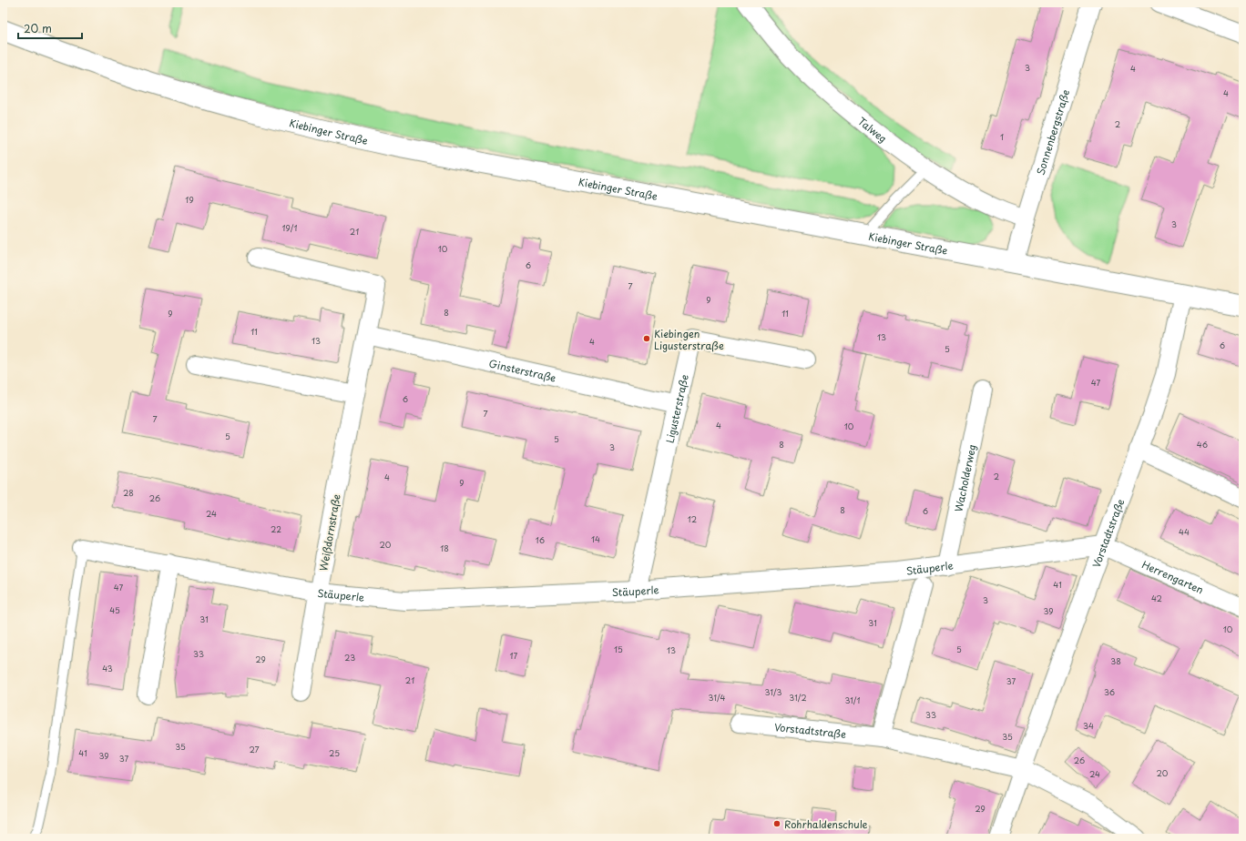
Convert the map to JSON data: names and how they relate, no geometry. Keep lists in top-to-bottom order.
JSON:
{
  "streets": {
    "street": [
      "Talweg",
      "Kiebinger Straße",
      "Sonnenbergstraße",
      "Ginsterstraße",
      "Ligusterstraße",
      "Wacholderweg",
      "Weißdornstraße",
      "Vorstadtstraße",
      "Stäuperle",
      "Herrengarten"
    ]
  },
  "crossings": [
    ["Talweg", "Sonnenbergstraße"],
    ["Kiebinger Straße", "Sonnenbergstraße"],
    ["Kiebinger Straße", "Vorstadtstraße"],
    ["Ginsterstraße", "Ligusterstraße"],
    ["Ginsterstraße", "Weißdornstraße"],
    ["Ligusterstraße", "Stäuperle"],
    ["Wacholderweg", "Stäuperle"],
    ["Weißdornstraße", "Stäuperle"],
    ["Vorstadtstraße", "Stäuperle"],
    ["Vorstadtstraße", "Herrengarten"],
    ["Stäuperle", "Herrengarten"]
  ],
  "places": ["Kiebingen Ligusterstraße", "Rohrhaldenschule"],
  "house_numbers": [
    "3",
    "4",
    "4",
    "2",
    "1",
    "19",
    "3",
    "19/1",
    "21",
    "10",
    "6",
    "7",
    "9",
    "8",
    "9",
    "11",
    "11",
    "13",
    "13",
    "4",
    "6",
    "5",
    "47",
    "6",
    "7",
    "7",
    "4",
    "10",
    "5",
    "5",
    "8",
    "46",
    "3",
    "2",
    "4",
    "9",
    "28",
    "26",
    "8",
    "6",
    "24",
    "12",
    "22",
    "44",
    "14",
    "16",
    "20",
    "18",
    "41",
    "47",
    "42",
    "3",
    "45",
    "39",
    "31",
    "31",
    "10",
    "15",
    "5",
    "13",
    "33",
    "17",
    "23",
    "29",
    "38",
    "43",
    "21",
    "37",
    "31/3",
    "36",
    "31/4",
    "31/2",
    "31/1",
    "33",
    "34",
    "35",
    "35",
    "27",
    "41",
    "25",
    "39",
    "37",
    "26",
    "20",
    "24",
    "29"
  ],
  "scale_bar": "20 m"
}
